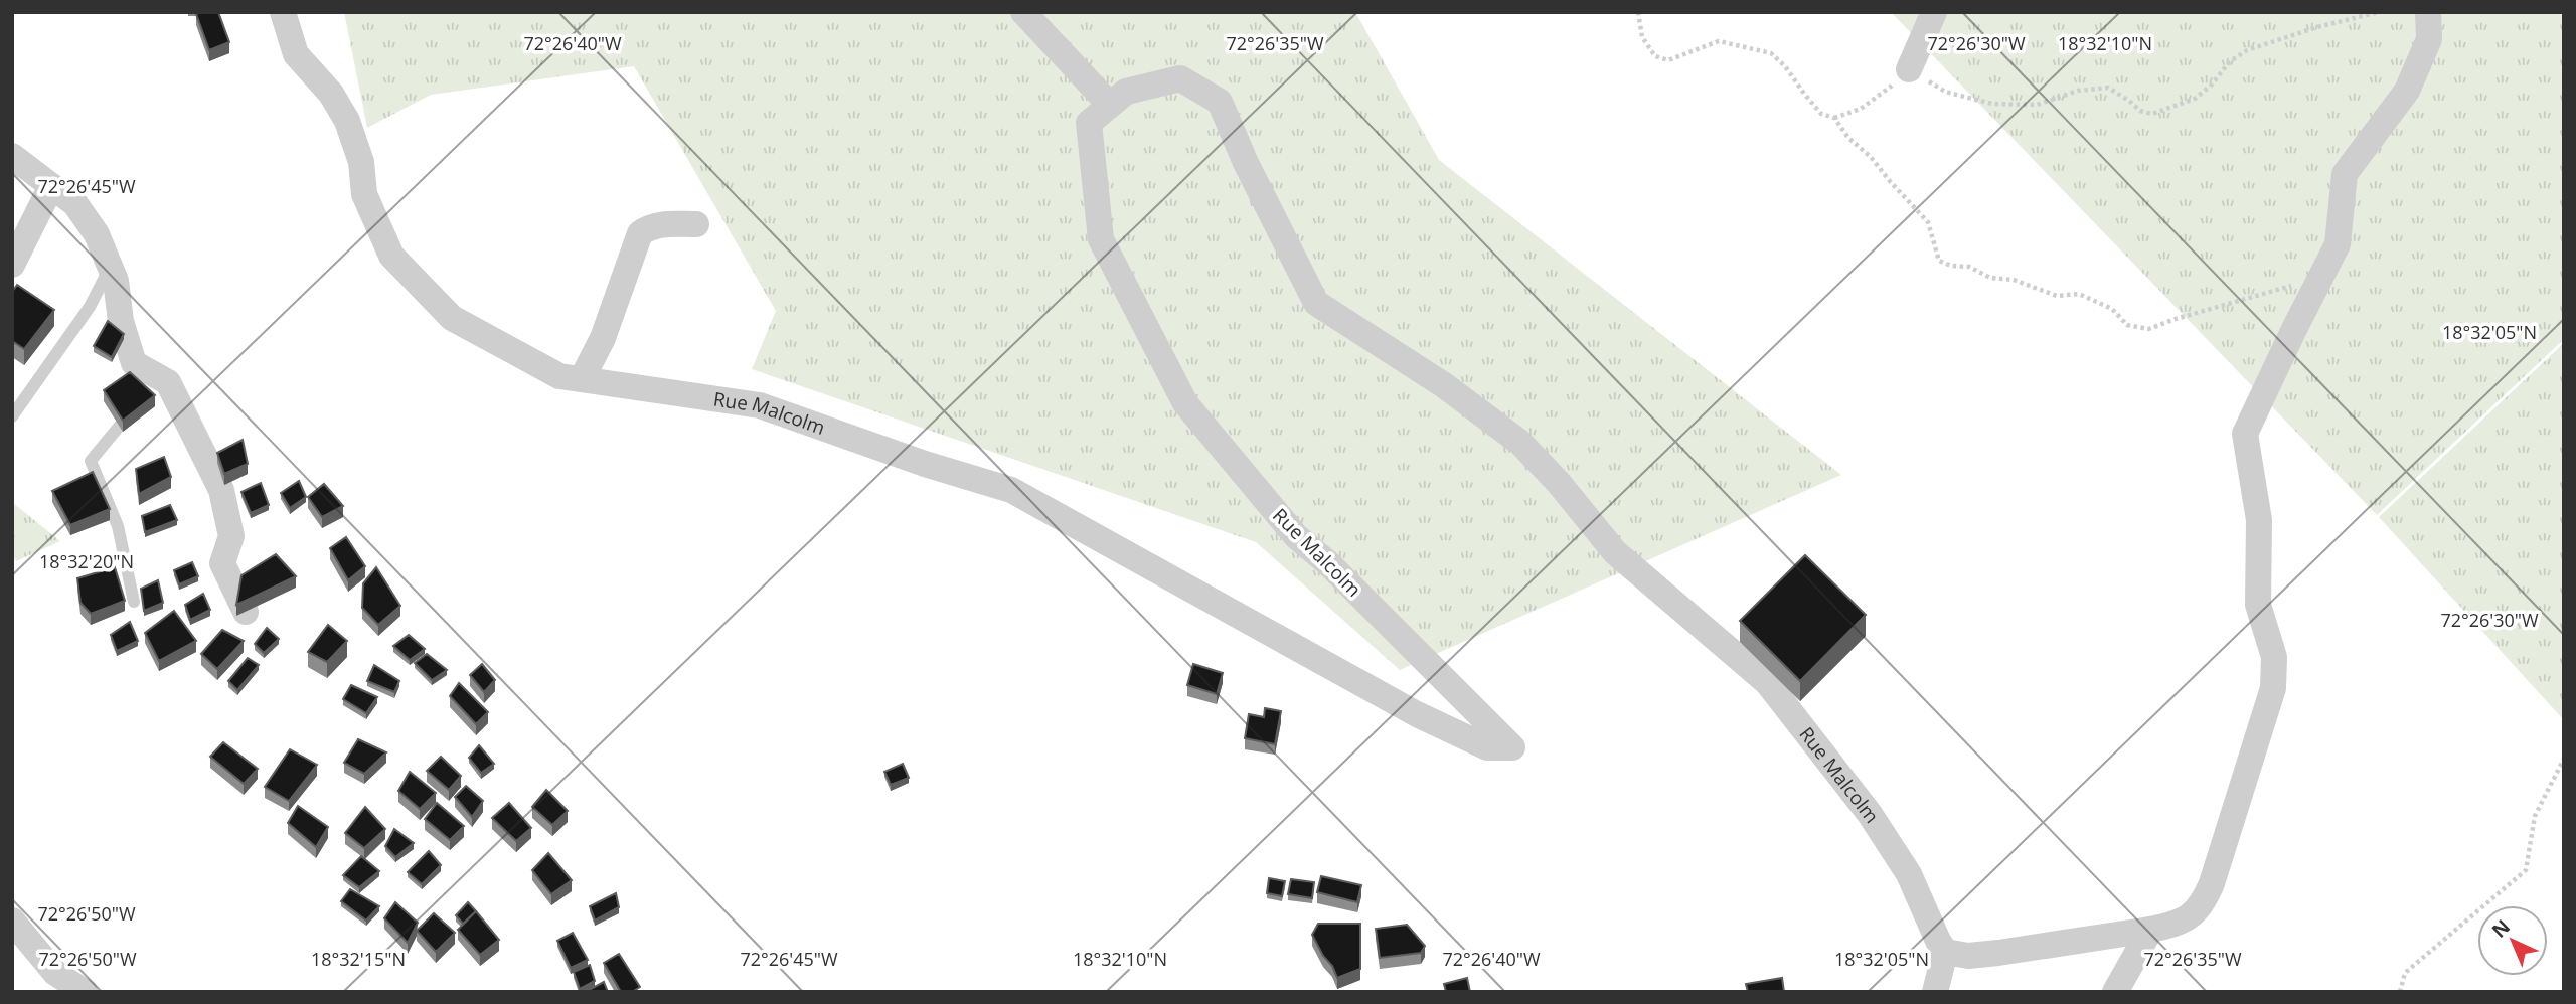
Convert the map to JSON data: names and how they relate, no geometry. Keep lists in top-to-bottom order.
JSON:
{
  "streets": {
    "street": ["Rue Malcolm"]
  },
  "north": "top left",
  "coordinates": [
    "18°32'10\"N",
    "72°26'40\"W",
    "72°26'35\"W",
    "72°26'30\"W",
    "72°26'45\"W",
    "18°32'05\"N",
    "18°32'20\"N",
    "72°26'50\"W",
    "18°32'15\"N"
  ]
}
